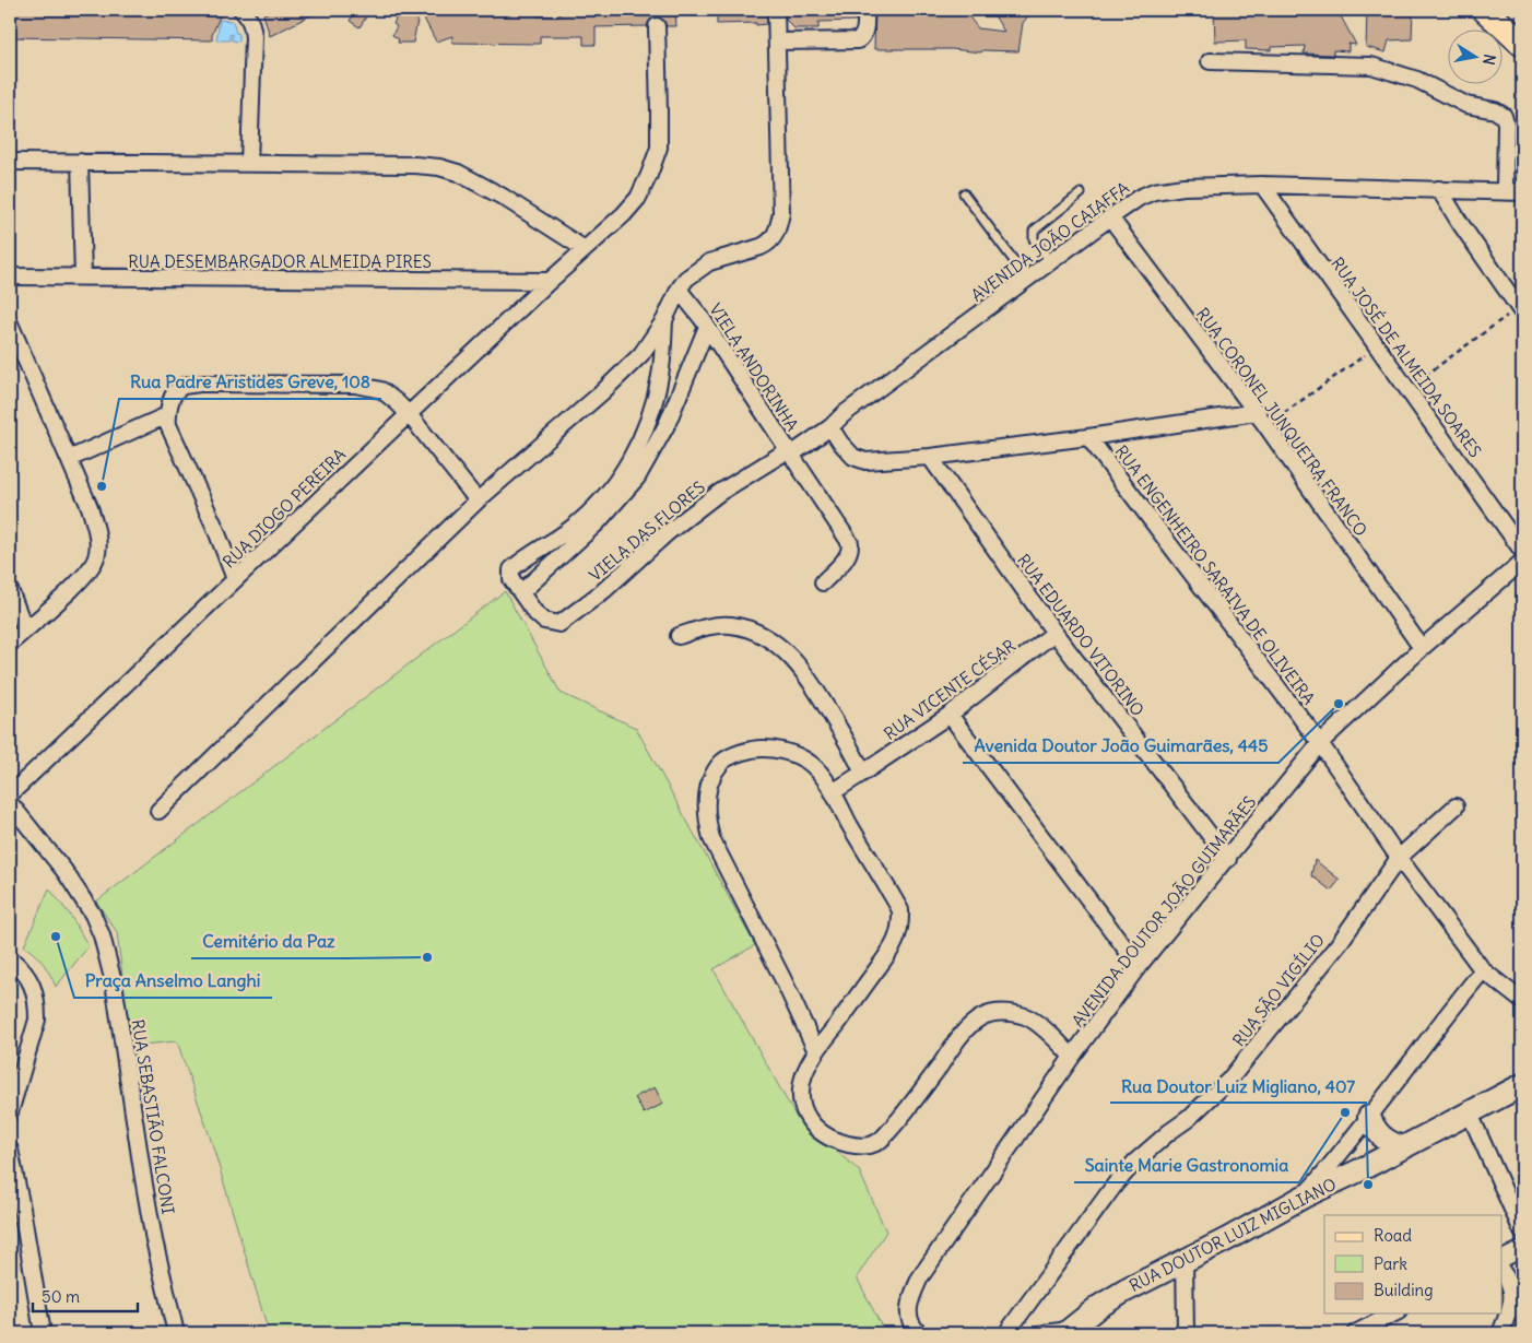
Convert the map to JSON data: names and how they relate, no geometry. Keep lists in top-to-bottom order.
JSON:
{
  "streets": {
    "main road": ["RUA DOUTOR LUIZ MIGLIANO"],
    "street": [
      "AVENIDA JOÃO CAIAFFA",
      "RUA DESEMBARGADOR ALMEIDA PIRES",
      "RUA JOSÉ DE ALMEIDA SOARES",
      "VIELA ANDORINHA",
      "RUA CORONEL JUNQUEIRA FRANCO",
      "RUA DIOGO PEREIRA",
      "VIELA DAS FLORES",
      "RUA ENGENHEIRO SARAIVA DE OLIVEIRA",
      "RUA EDUARDO VITORINO",
      "RUA VICENTE CÉSAR",
      "AVENIDA DOUTOR JOÃO GUIMARÃES",
      "RUA SÃO VIGÍLIO",
      "RUA SEBASTIÃO FALCONI"
    ]
  },
  "crossings": [
    ["AVENIDA JOÃO CAIAFFA", "RUA JOSÉ DE ALMEIDA SOARES"],
    ["AVENIDA JOÃO CAIAFFA", "VIELA ANDORINHA"],
    ["AVENIDA JOÃO CAIAFFA", "RUA CORONEL JUNQUEIRA FRANCO"],
    ["RUA DESEMBARGADOR ALMEIDA PIRES", "RUA DIOGO PEREIRA"],
    ["VIELA ANDORINHA", "VIELA DAS FLORES"],
    ["RUA CORONEL JUNQUEIRA FRANCO", "AVENIDA DOUTOR JOÃO GUIMARÃES"],
    ["RUA ENGENHEIRO SARAIVA DE OLIVEIRA", "AVENIDA DOUTOR JOÃO GUIMARÃES"],
    ["RUA ENGENHEIRO SARAIVA DE OLIVEIRA", "RUA SÃO VIGÍLIO"],
    ["RUA EDUARDO VITORINO", "RUA VICENTE CÉSAR"],
    ["RUA EDUARDO VITORINO", "AVENIDA DOUTOR JOÃO GUIMARÃES"]
  ],
  "places": [
    "Rua Padre Aristides Greve, 108",
    "Avenida Doutor João Guimarães, 445",
    "Praça Anselmo Langhi",
    "Cemitério da Paz",
    "Sainte Marie Gastronomia",
    "Rua Doutor Luiz Migliano, 407"
  ],
  "legend": ["Road", "Park", "Building"],
  "scale_bar": "50 m",
  "north": "right"
}
